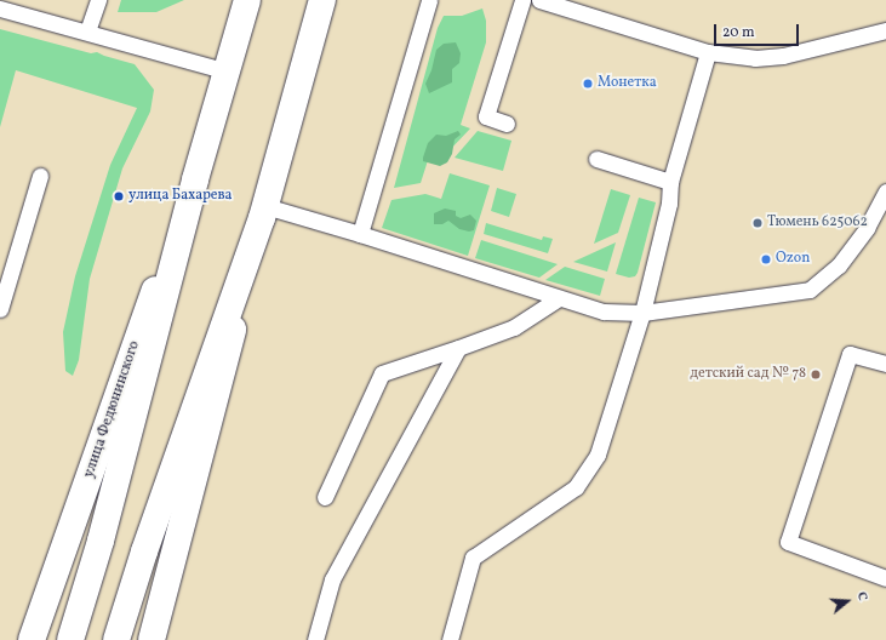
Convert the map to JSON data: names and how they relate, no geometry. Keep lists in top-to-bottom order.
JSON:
{
  "streets": {
    "main road": ["улица Федюнинского"]
  },
  "places": [
    "Монетка",
    "улица Бахарева",
    "Тюмень 625062",
    "Ozon",
    "детский сад № 78"
  ],
  "scale_bar": "20 m",
  "north": "right"
}
